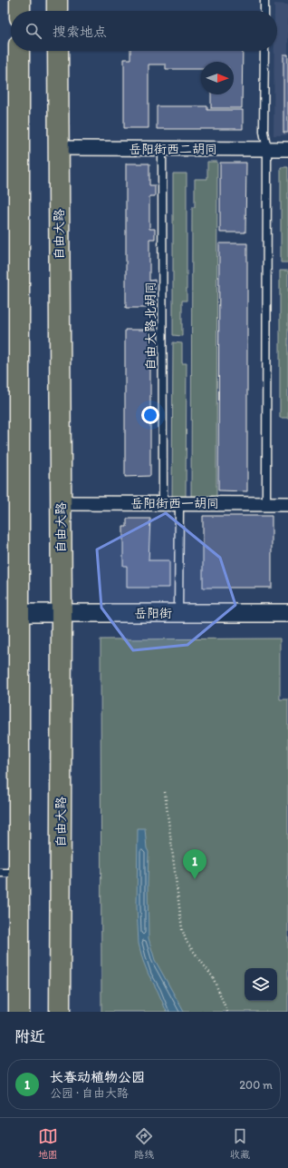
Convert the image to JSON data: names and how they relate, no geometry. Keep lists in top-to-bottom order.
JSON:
{
  "streets": {
    "main road": ["自由大路"],
    "street": ["岳阳街西二胡同", "岳阳街西一胡同", "岳阳街"],
    "lane": ["自由大路北胡同"]
  },
  "crossings": [
    ["岳阳街西二胡同", "自由大路"],
    ["岳阳街西二胡同", "自由大路北胡同"],
    ["自由大路", "岳阳街西一胡同"],
    ["自由大路", "岳阳街"],
    ["自由大路北胡同", "岳阳街西一胡同"]
  ],
  "north": "right",
  "page": {
    "search": "搜索地点",
    "pins": "1",
    "heading": "附近",
    "list": [
      {
        "mark": "1",
        "name": "长春动植物公园",
        "note": "公园 · 自由大路",
        "value": "200 m"
      }
    ],
    "nav": ["地图", "路线", "收藏"]
  }
}
